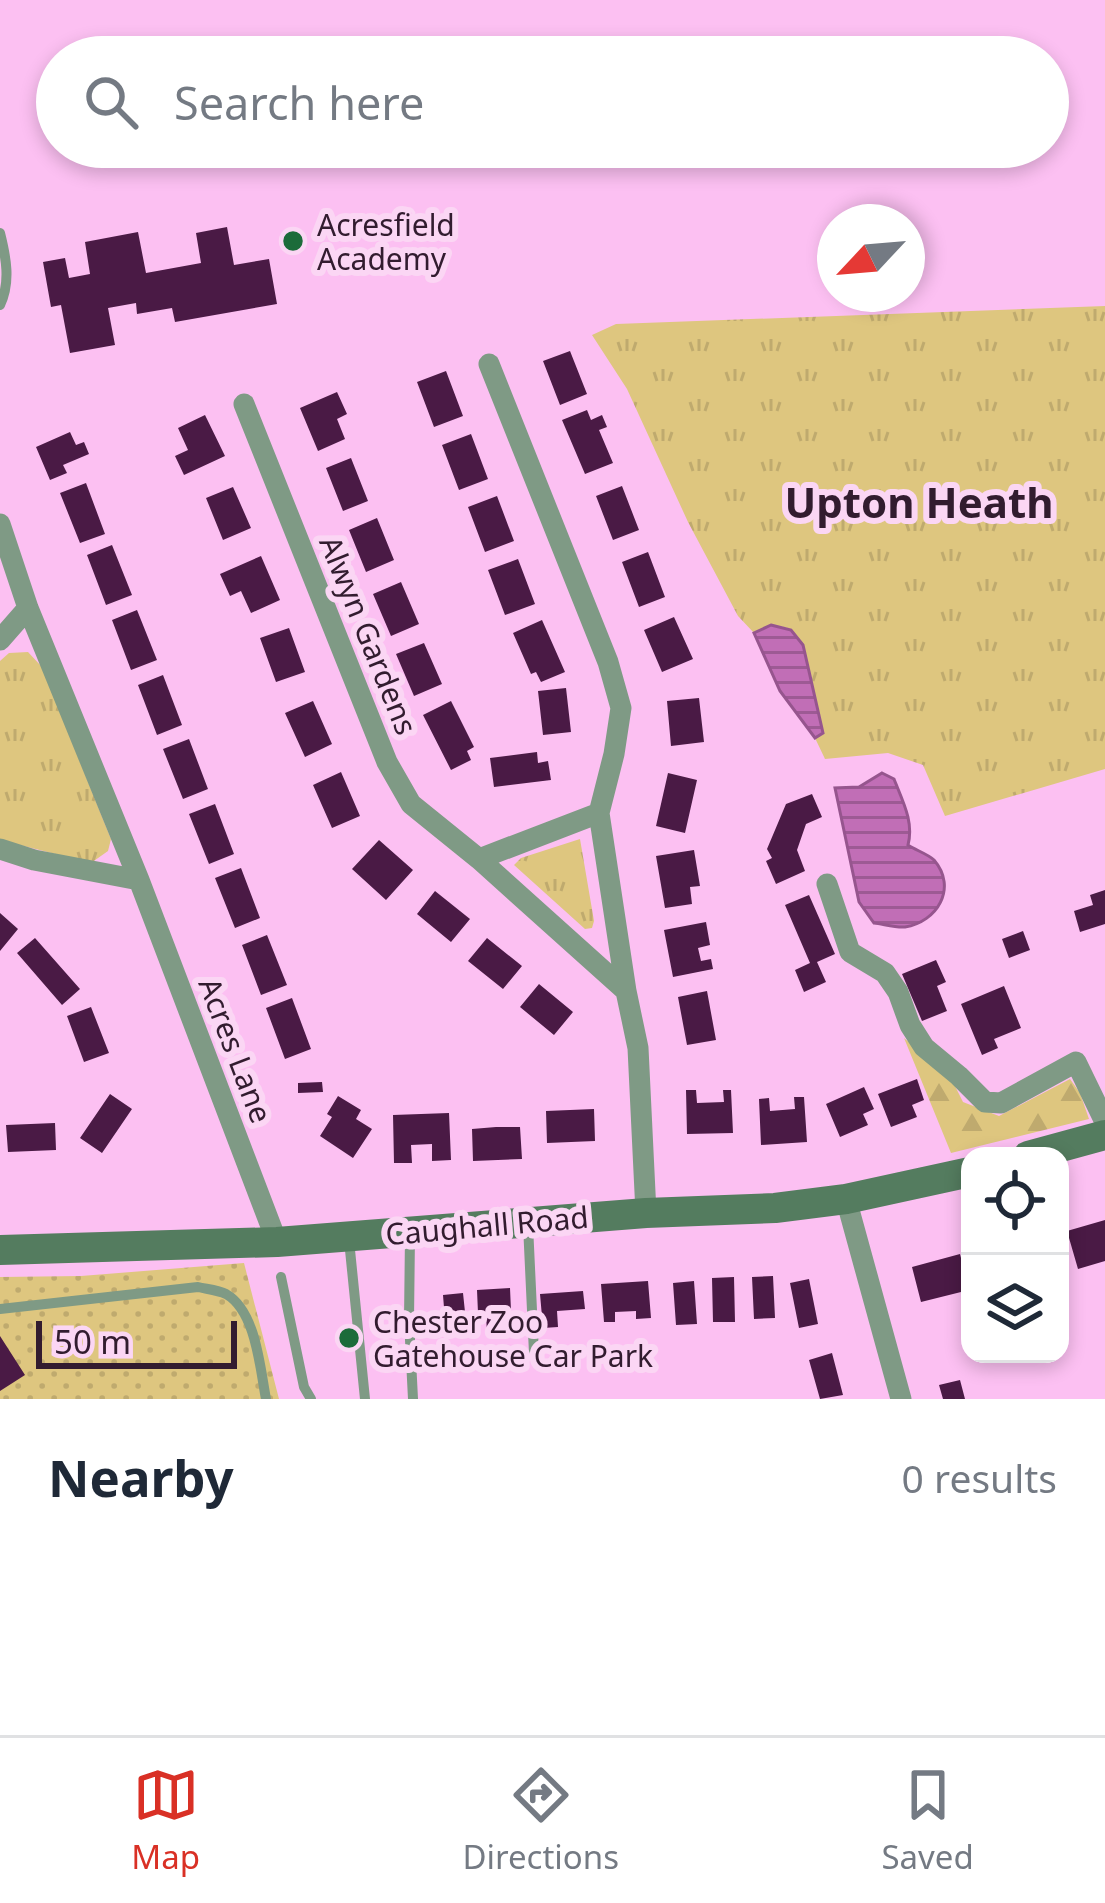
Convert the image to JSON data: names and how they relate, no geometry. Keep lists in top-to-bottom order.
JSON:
{
  "streets": {
    "street": ["Alwyn Gardens", "Acres Lane", "Caughall Road"]
  },
  "crossings": [
    ["Acres Lane", "Caughall Road"]
  ],
  "districts": ["Upton Heath"],
  "places": ["Acresfield Academy", "Chester Zoo Gatehouse Car Park"],
  "scale_bar": "50 m",
  "north": "bottom left",
  "page": {
    "search": "Search here",
    "scale": "50 m",
    "heading": ["Nearby", "0 results"],
    "nav": ["Map", "Directions", "Saved"]
  }
}
